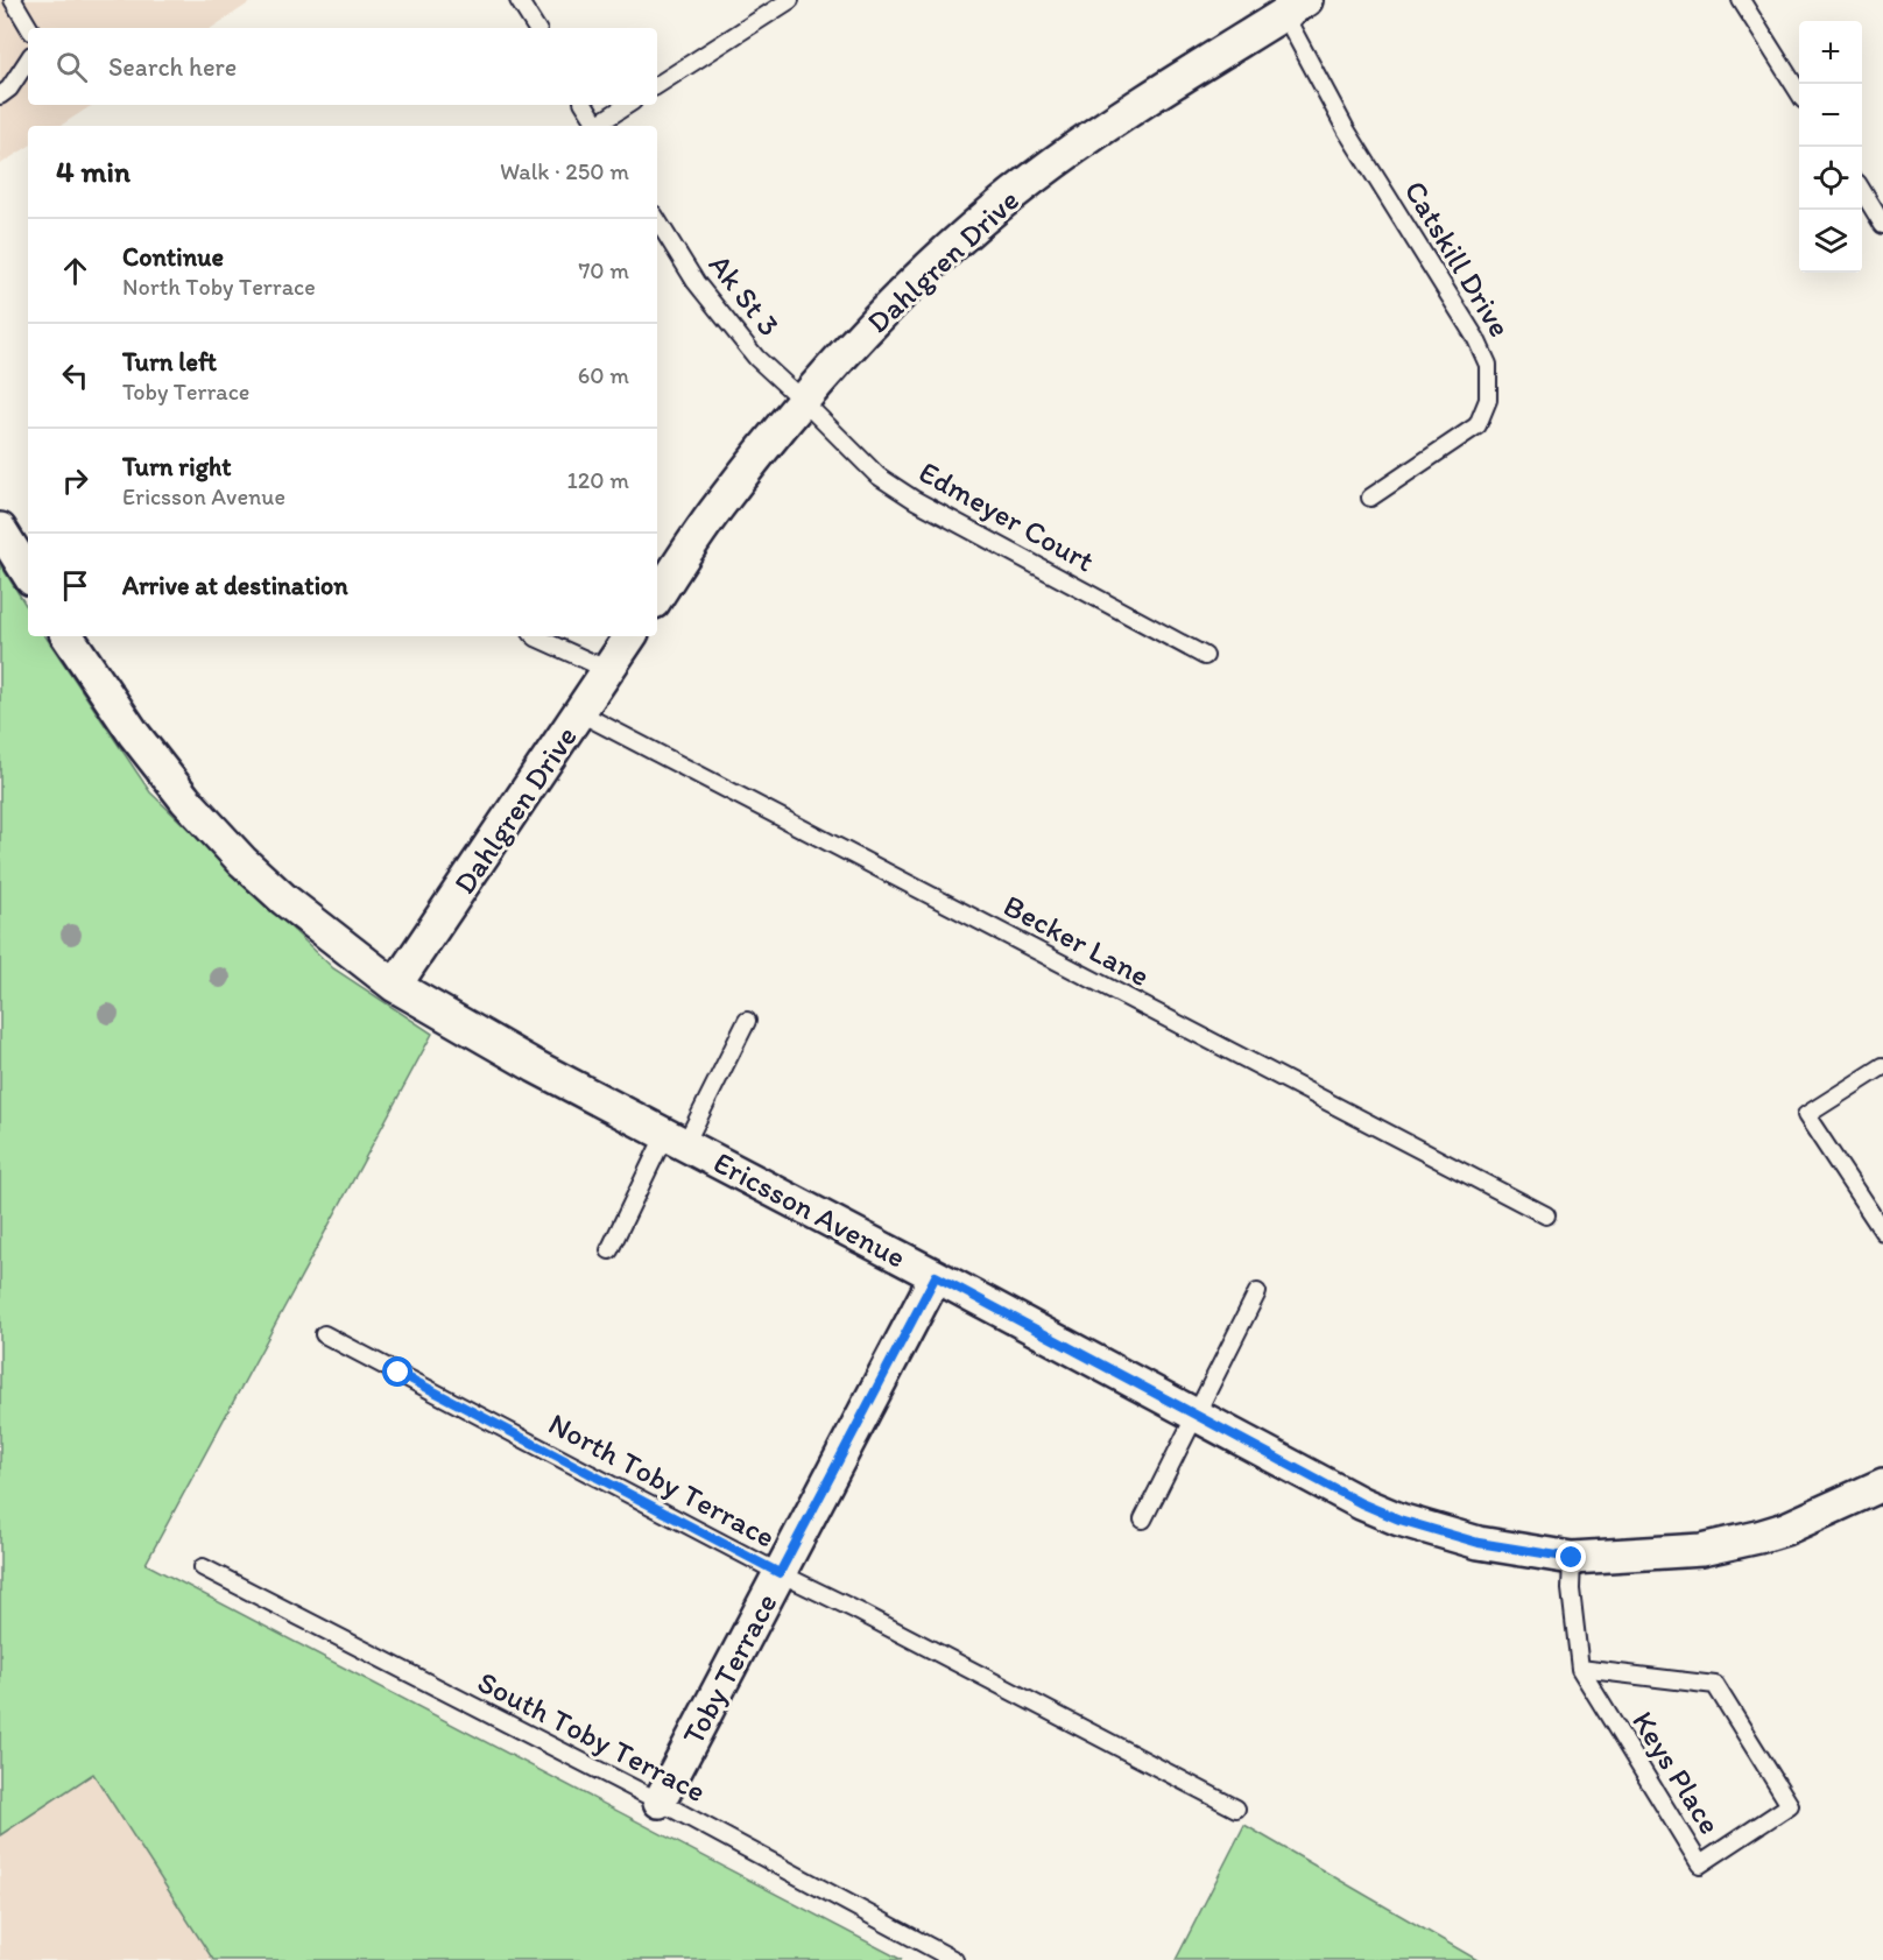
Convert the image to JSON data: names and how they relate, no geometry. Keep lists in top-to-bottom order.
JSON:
{
  "streets": {
    "street": ["Dahlgren Drive", "Ericsson Avenue", "Toby Terrace"],
    "lane": [
      "Catskill Drive",
      "Ak St 3",
      "Edmeyer Court",
      "Becker Lane",
      "North Toby Terrace",
      "South Toby Terrace",
      "Keys Place"
    ]
  },
  "crossings": [
    ["Catskill Drive", "Dahlgren Drive"],
    ["Dahlgren Drive", "Ak St 3"],
    ["Dahlgren Drive", "Edmeyer Court"],
    ["Dahlgren Drive", "Becker Lane"],
    ["Dahlgren Drive", "Ericsson Avenue"],
    ["Ak St 3", "Edmeyer Court"],
    ["Ericsson Avenue", "Toby Terrace"],
    ["Ericsson Avenue", "Keys Place"],
    ["North Toby Terrace", "Toby Terrace"],
    ["Toby Terrace", "South Toby Terrace"]
  ],
  "page": {
    "map_buttons": ["+", "−"],
    "search": "Search here",
    "heading": ["4 min", "Walk · 250 m"],
    "list": [
      ["Continue", "North Toby Terrace", "70 m"],
      ["Turn left", "Toby Terrace", "60 m"],
      ["Turn right", "Ericsson Avenue", "120 m"],
      "Arrive at destination"
    ]
  }
}
